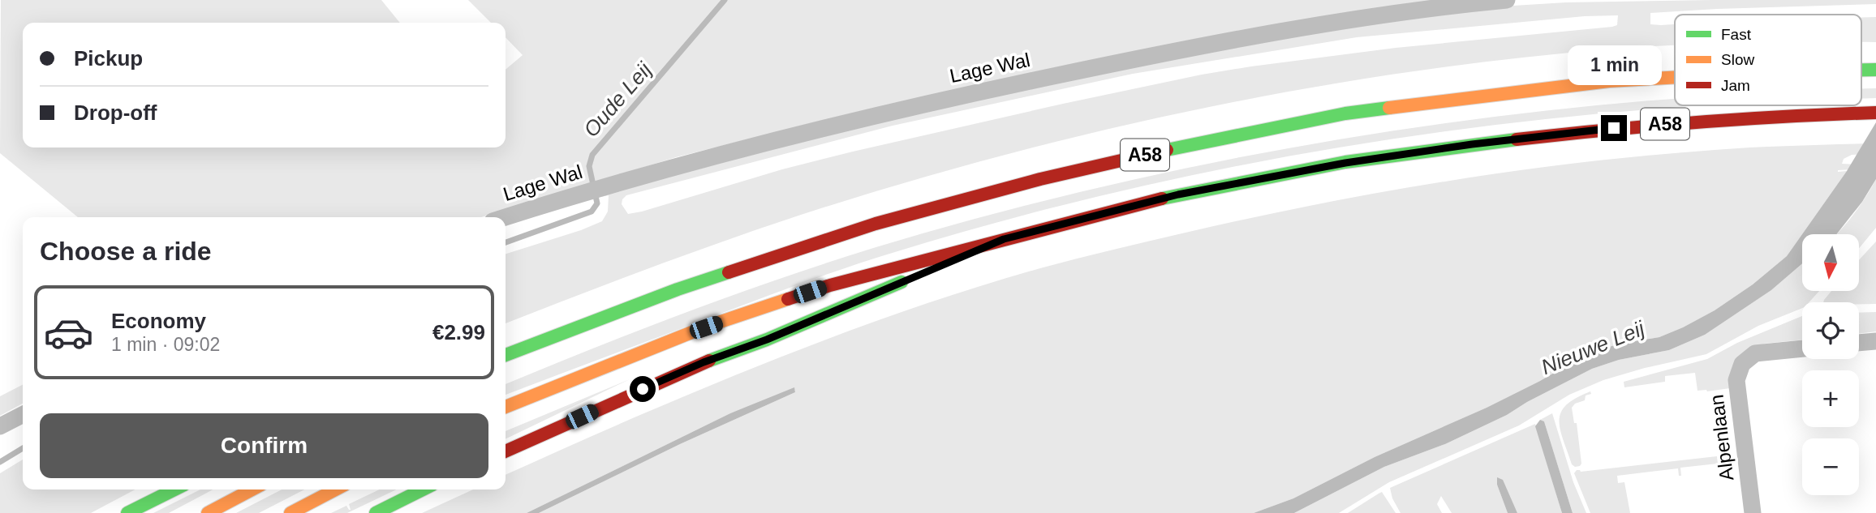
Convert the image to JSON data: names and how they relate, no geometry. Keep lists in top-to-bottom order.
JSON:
{
  "streets": {
    "highway": ["A58"],
    "street": ["Lage Wal", "Alpenlaan"]
  },
  "water": ["Oude Leij", "Nieuwe Leij"],
  "legend": ["Fast", "Slow", "Jam"],
  "north": "bottom",
  "page": {
    "banner": ["Pickup", "Drop-off"],
    "bubble": "1 min",
    "heading": "Choose a ride",
    "map_buttons": ["+", "−"],
    "list": [
      {
        "name": "Economy",
        "note": "1 min · 09:02",
        "value": "€2.99"
      }
    ],
    "buttons": "Confirm"
  }
}
